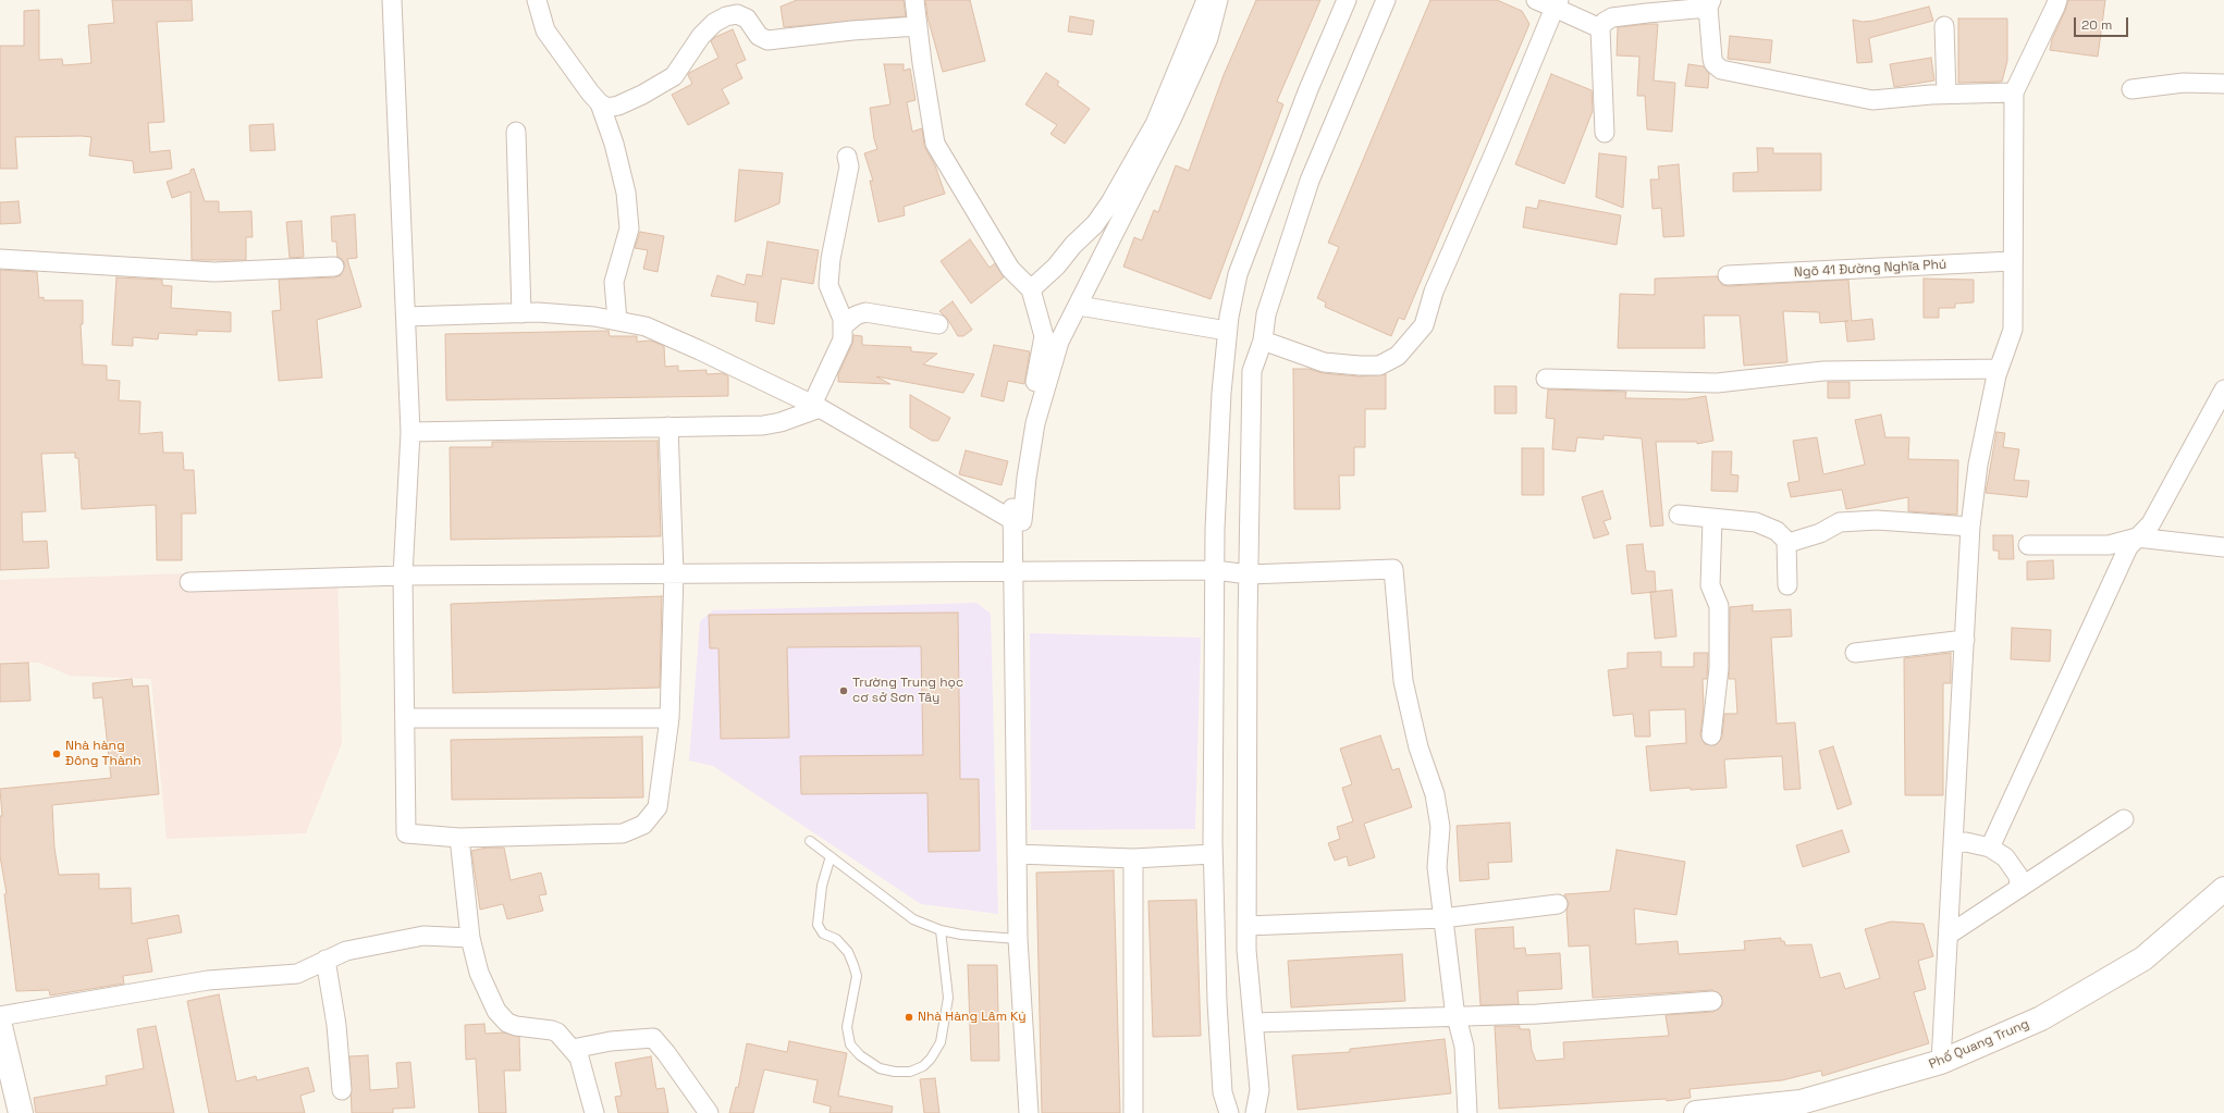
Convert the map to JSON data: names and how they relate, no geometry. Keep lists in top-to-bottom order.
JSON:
{
  "streets": {
    "street": ["Ngõ 41 Đường Nghĩa Phú", "Phố Quang Trung"]
  },
  "places": ["Trường Trung học cơ sở Sơn Tây", "Nhà hàng Đông Thành", "Nhà Hàng Lâm Ký"],
  "scale_bar": "20 m"
}
